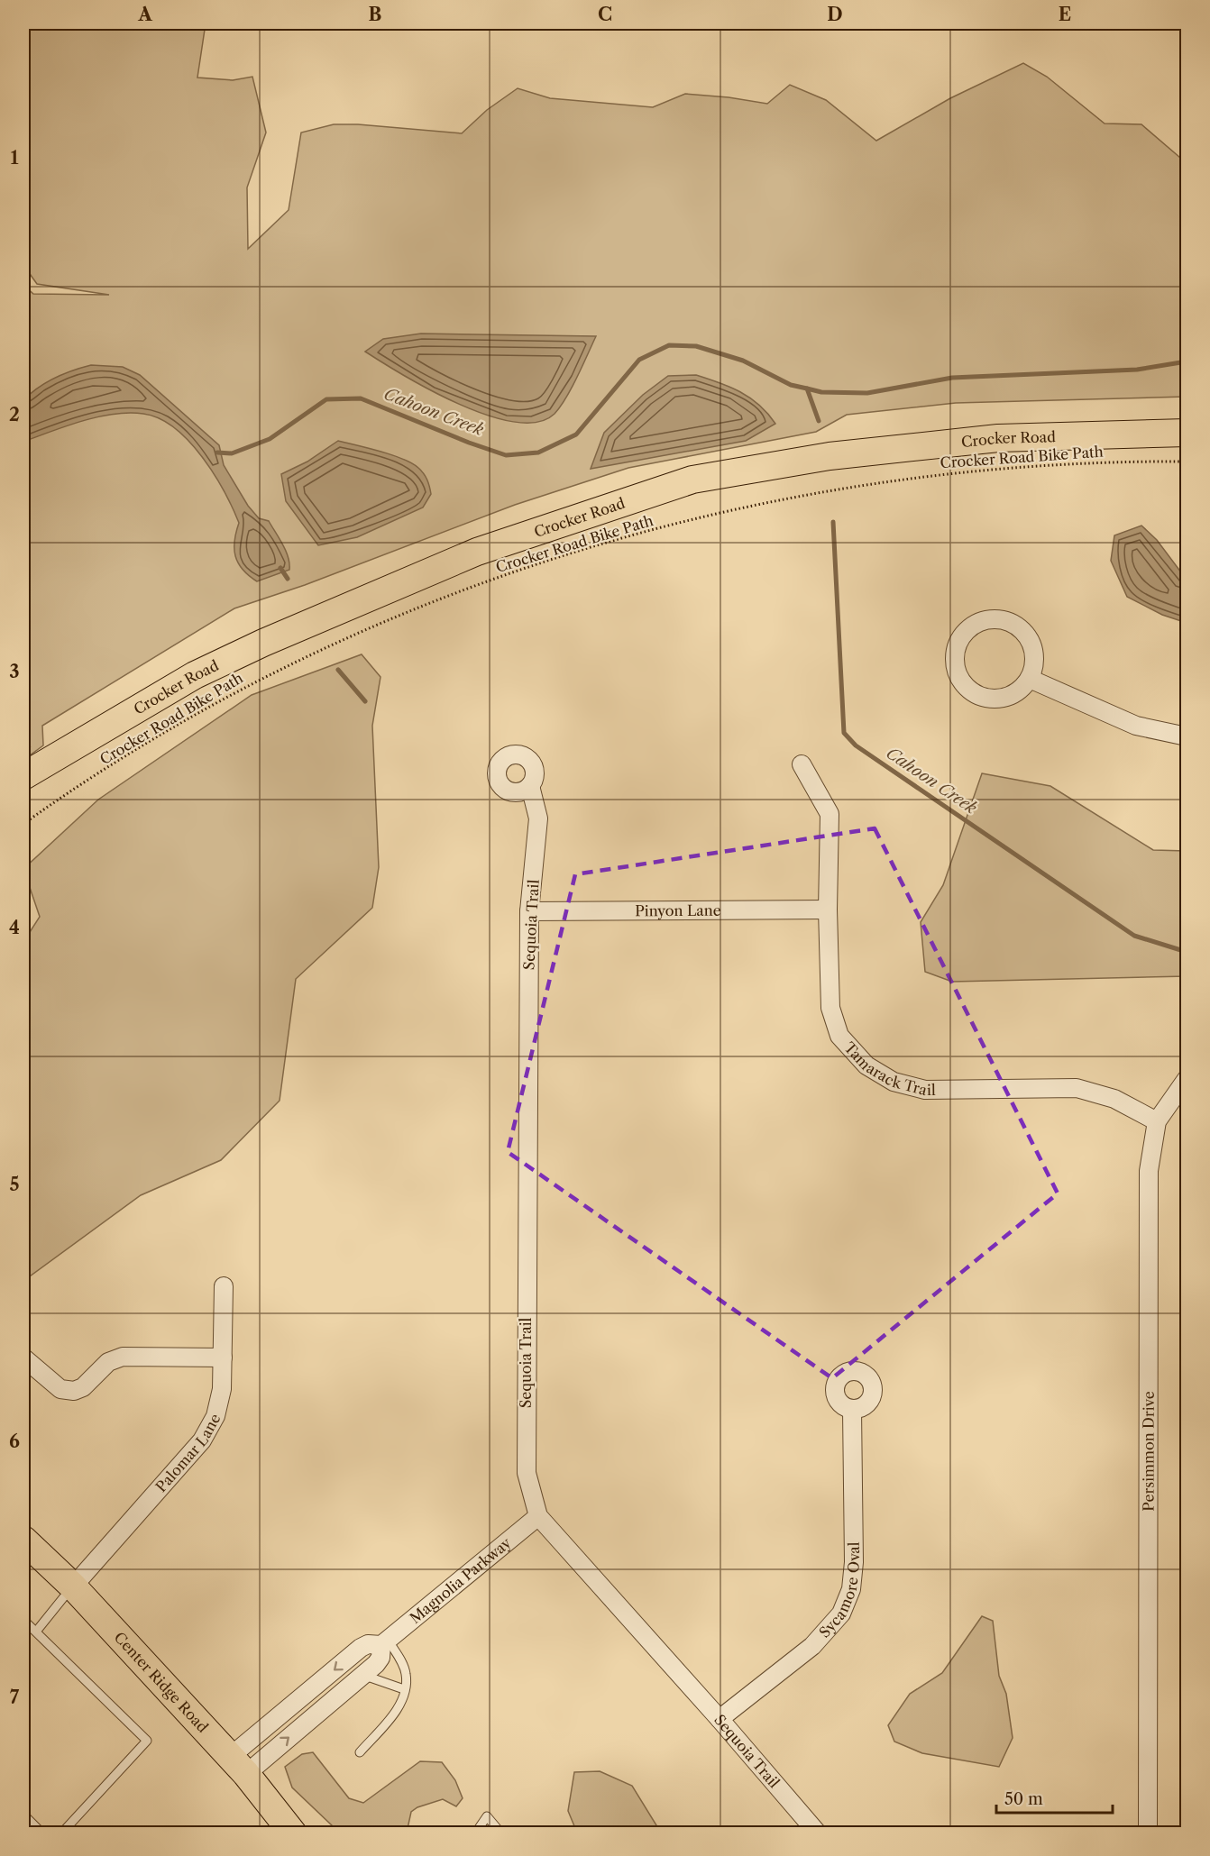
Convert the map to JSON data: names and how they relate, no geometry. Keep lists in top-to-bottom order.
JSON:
{
  "streets": {
    "main road": ["Crocker Road", "Center Ridge Road"],
    "street": [
      "Pinyon Lane",
      "Sequoia Trail",
      "Tamarack Trail",
      "Persimmon Drive",
      "Palomar Lane",
      "Magnolia Parkway",
      "Sycamore Oval"
    ],
    "path": ["Crocker Road Bike Path"]
  },
  "crossings": [
    ["Pinyon Lane", "Sequoia Trail"],
    ["Pinyon Lane", "Tamarack Trail"],
    ["Sequoia Trail", "Magnolia Parkway"],
    ["Sequoia Trail", "Sycamore Oval"],
    ["Tamarack Trail", "Persimmon Drive"],
    ["Palomar Lane", "Center Ridge Road"],
    ["Magnolia Parkway", "Center Ridge Road"]
  ],
  "water": ["Cahoon Creek"],
  "scale_bar": "50 m",
  "grid": {
    "columns": [
      "A",
      "B",
      "C",
      "D",
      "E"
    ],
    "rows": [
      "1",
      "2",
      "3",
      "4",
      "5",
      "6",
      "7"
    ]
  }
}
